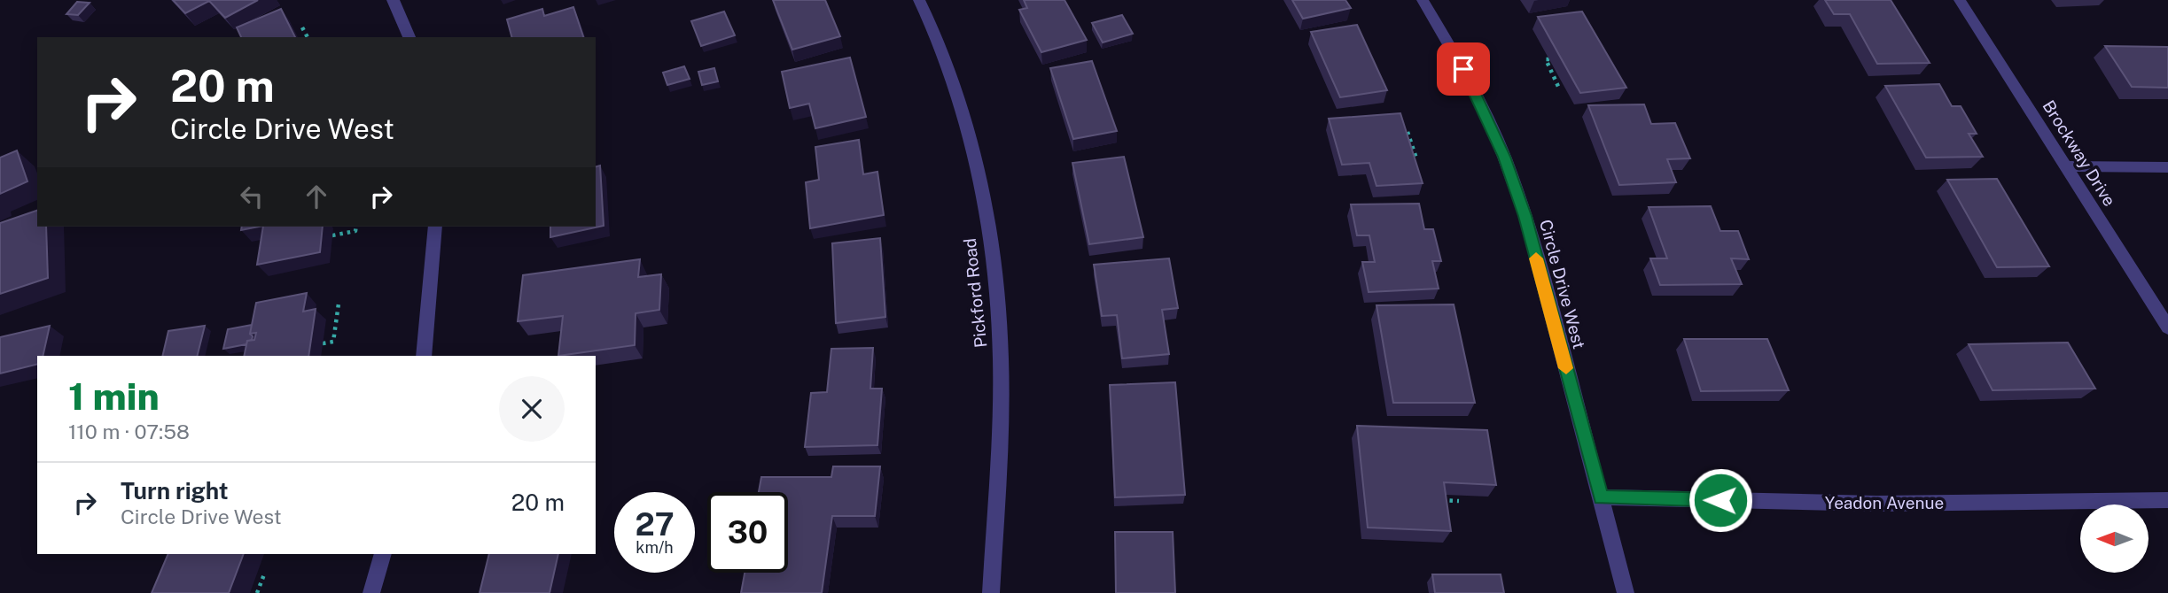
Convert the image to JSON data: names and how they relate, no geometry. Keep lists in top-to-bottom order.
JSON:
{
  "streets": {
    "street": [
      "Brockway Drive",
      "Circle Drive West",
      "Pickford Road",
      "Yeadon Avenue"
    ]
  },
  "crossings": [
    ["Circle Drive West", "Yeadon Avenue"]
  ],
  "north": "left",
  "page": {
    "turn": ["20 m", "Circle Drive West"],
    "heading": ["1 min", "110 m · 07:58"],
    "list": [
      {
        "name": "Turn right",
        "note": "Circle Drive West",
        "value": "20 m"
      }
    ],
    "speed": "27 km/h",
    "limit": "30"
  }
}
